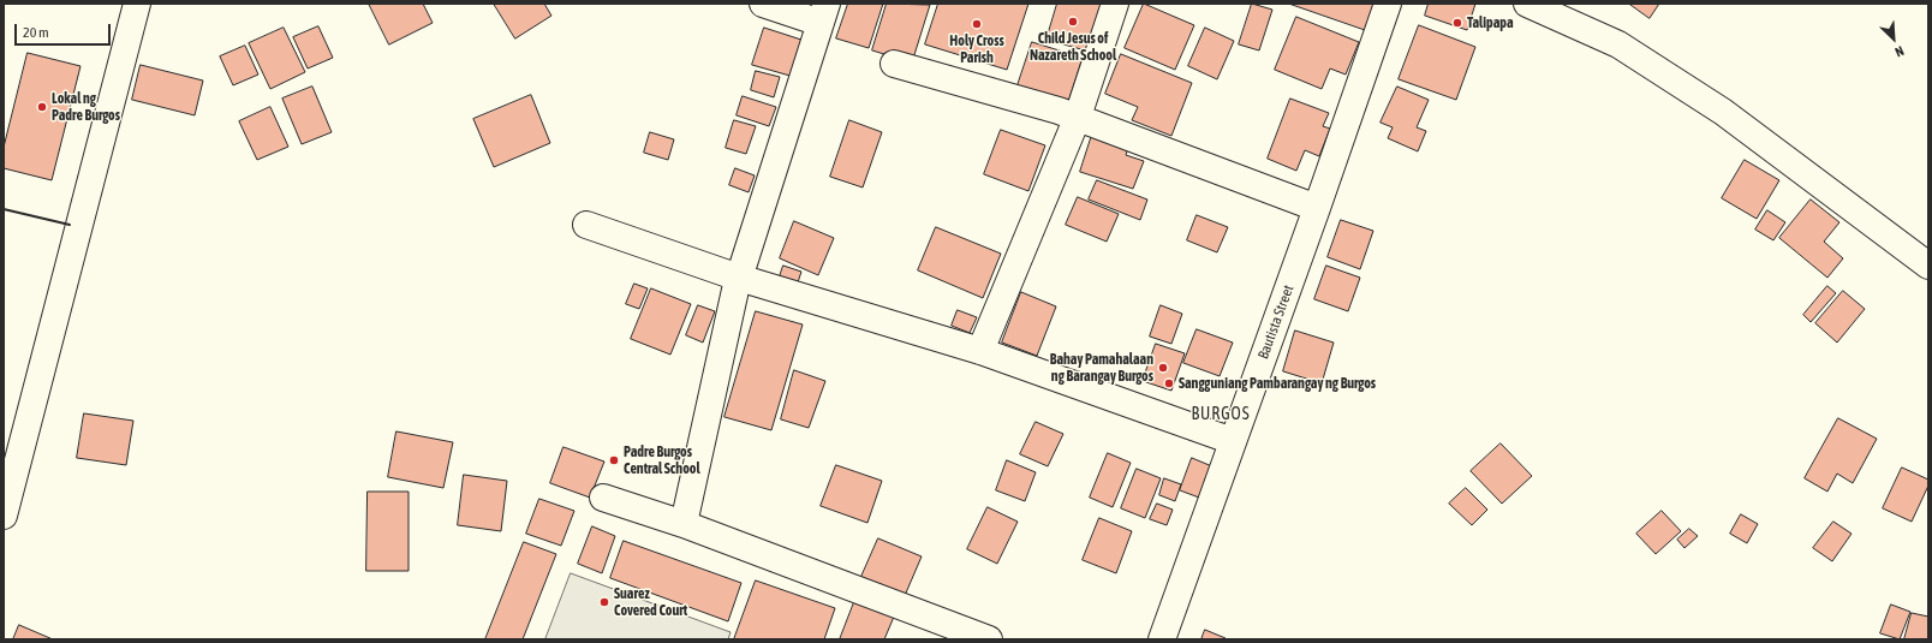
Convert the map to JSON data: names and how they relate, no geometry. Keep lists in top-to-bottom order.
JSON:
{
  "streets": {
    "street": ["Bautista Street"]
  },
  "districts": ["BURGOS"],
  "places": [
    "Child Jesus of Nazareth School",
    "Talipapa",
    "Holy Cross Parish",
    "Lokal ng Padre Burgos",
    "Bahay Pamahalaan ng Barangay Burgos",
    "Sangguniang Pambarangay ng Burgos",
    "Padre Burgos Central School",
    "Suarez Covered Court"
  ],
  "scale_bar": "20 m",
  "north": "bottom right"
}
